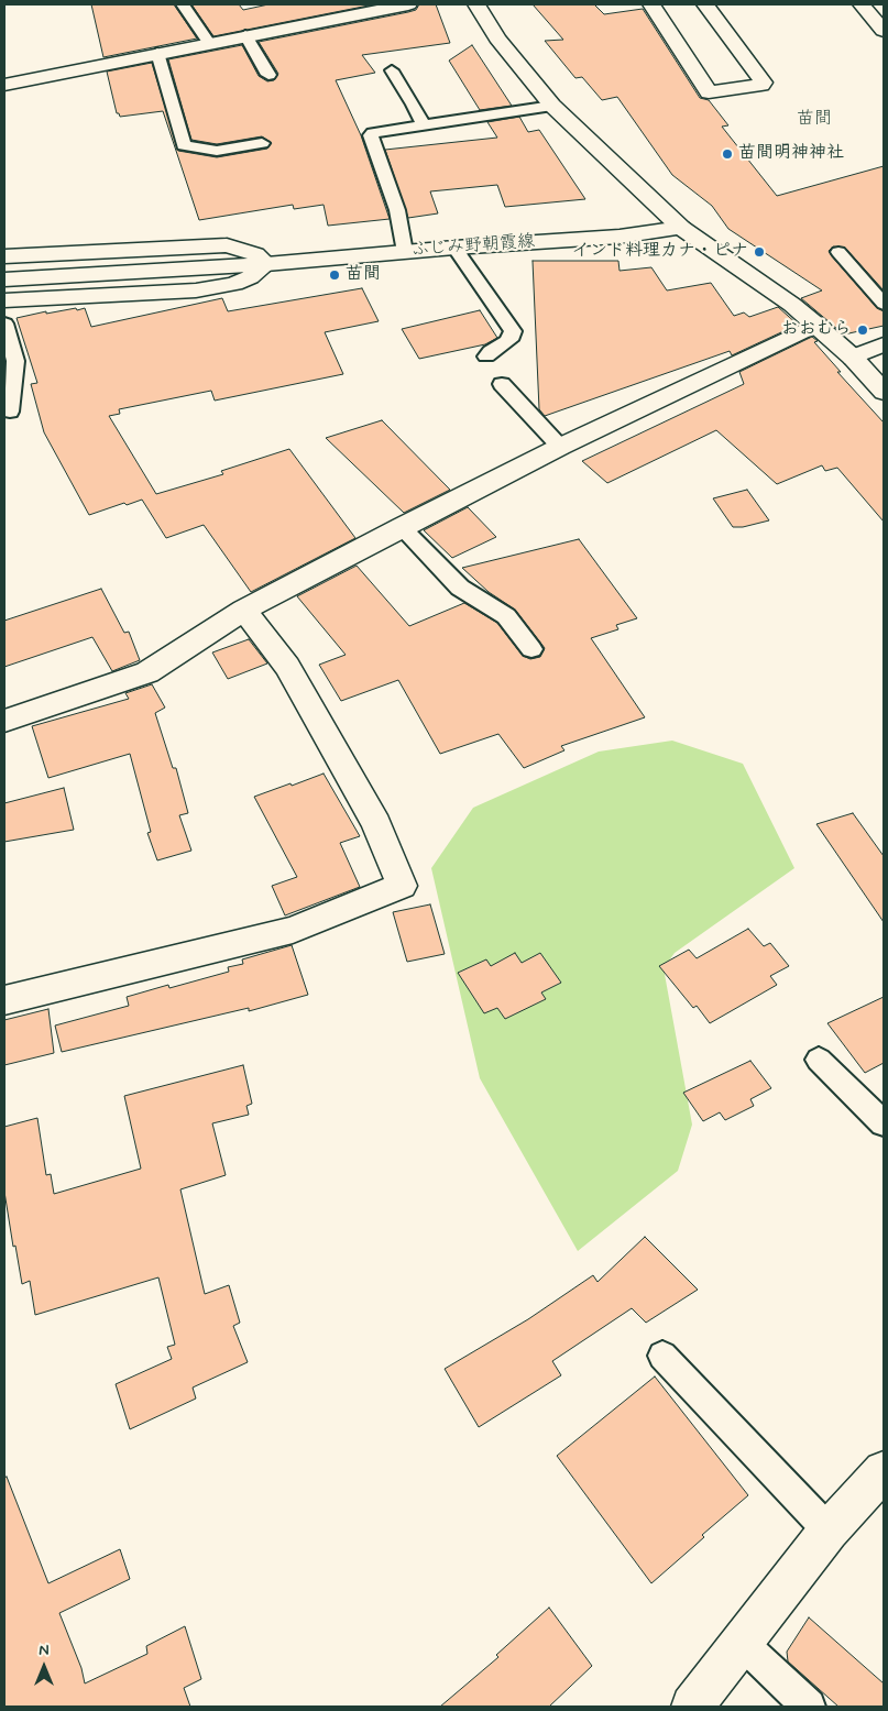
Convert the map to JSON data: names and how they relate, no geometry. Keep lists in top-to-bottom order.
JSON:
{
  "streets": {
    "street": ["ふじみ野朝霞線"]
  },
  "districts": ["苗間"],
  "places": [
    "苗間明神神社",
    "インド料理カナ・ピナ",
    "苗間",
    "おおむら"
  ],
  "north": "top"
}
